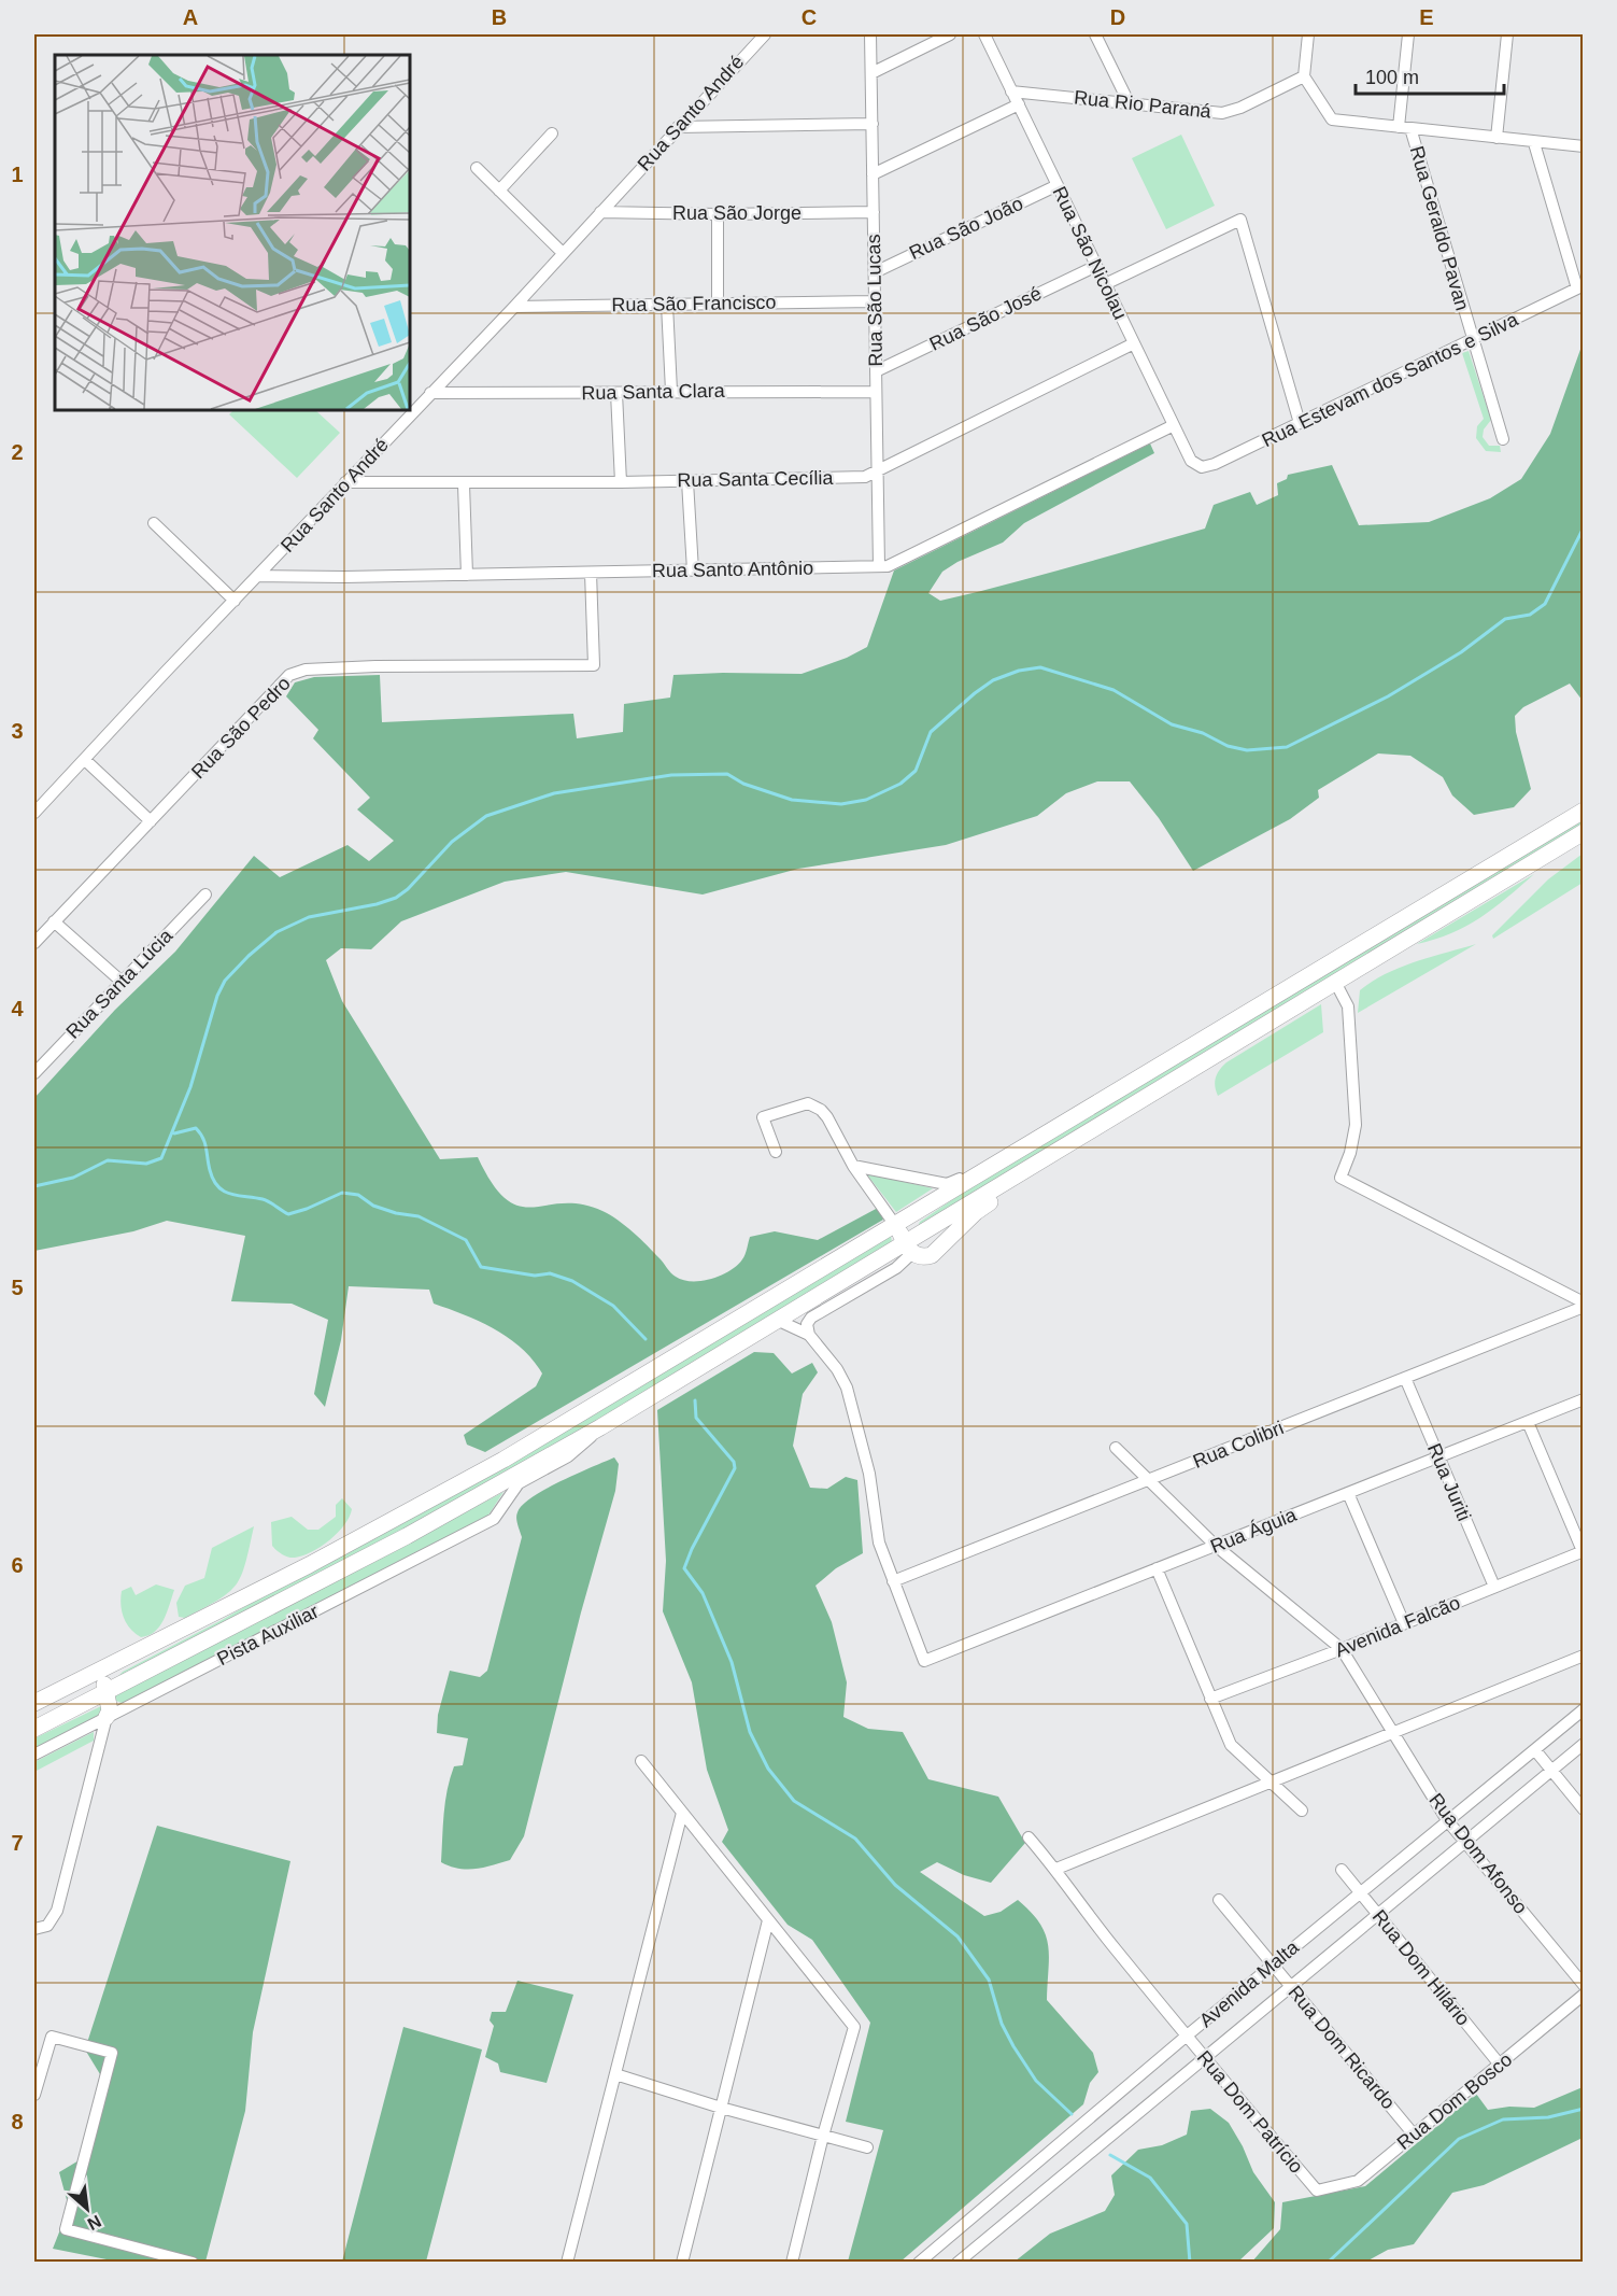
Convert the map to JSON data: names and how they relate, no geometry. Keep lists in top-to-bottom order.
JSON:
{
  "streets": {
    "street": [
      "Rua Rio Paraná",
      "Rua Santo André",
      "Rua São Jorge",
      "Rua São João",
      "Rua Geraldo Pavan",
      "Rua São Nicolau",
      "Rua São Lucas",
      "Rua São Francisco",
      "Rua São José",
      "Rua Estevam dos Santos e Silva",
      "Rua Santa Clara",
      "Rua Santa Cecília",
      "Rua Santo Antônio",
      "Rua São Pedro",
      "Rua Santa Lúcia",
      "Rua Colibri",
      "Rua Juriti",
      "Rua Águia",
      "Avenida Falcão",
      "Pista Auxiliar",
      "Rua Dom Afonso",
      "Rua Dom Hilário",
      "Avenida Malta",
      "Rua Dom Ricardo",
      "Rua Dom Bosco",
      "Rua Dom Patrício"
    ]
  },
  "crossings": [
    ["Rua Rio Paraná", "Rua São Nicolau"],
    ["Rua Santo André", "Rua São Jorge"],
    ["Rua Santo André", "Rua São Francisco"],
    ["Rua Santo André", "Rua Santa Clara"],
    ["Rua Santo André", "Rua Santa Cecília"],
    ["Rua Santo André", "Rua Santo Antônio"],
    ["Rua São Jorge", "Rua São Lucas"],
    ["Rua São João", "Rua São Nicolau"],
    ["Rua São João", "Rua São Lucas"],
    ["Rua Geraldo Pavan", "Rua Estevam dos Santos e Silva"],
    ["Rua São Nicolau", "Rua São José"],
    ["Rua São Nicolau", "Rua Estevam dos Santos e Silva"],
    ["Rua São Nicolau", "Rua Santa Cecília"],
    ["Rua São Nicolau", "Rua Santo Antônio"],
    ["Rua São Lucas", "Rua São Francisco"],
    ["Rua São Lucas", "Rua São José"],
    ["Rua São Lucas", "Rua Santa Clara"],
    ["Rua São Lucas", "Rua Santa Cecília"],
    ["Rua São Lucas", "Rua Santo Antônio"],
    ["Rua Santo Antônio", "Rua São Pedro"],
    ["Rua Colibri", "Rua Juriti"],
    ["Rua Colibri", "Rua Águia"],
    ["Rua Colibri", "Rua Dom Afonso"],
    ["Rua Juriti", "Rua Águia"],
    ["Rua Juriti", "Avenida Falcão"],
    ["Rua Águia", "Rua Dom Afonso"],
    ["Avenida Falcão", "Rua Dom Afonso"],
    ["Rua Dom Afonso", "Avenida Malta"],
    ["Rua Dom Hilário", "Avenida Malta"],
    ["Rua Dom Hilário", "Rua Dom Bosco"],
    ["Avenida Malta", "Rua Dom Ricardo"],
    ["Avenida Malta", "Rua Dom Patrício"],
    ["Rua Dom Ricardo", "Rua Dom Bosco"],
    ["Rua Dom Bosco", "Rua Dom Patrício"]
  ],
  "scale_bar": "100 m",
  "north": "bottom right",
  "grid": {
    "columns": [
      "A",
      "B",
      "C",
      "D",
      "E"
    ],
    "rows": [
      "1",
      "2",
      "3",
      "4",
      "5",
      "6",
      "7",
      "8"
    ]
  }
}
